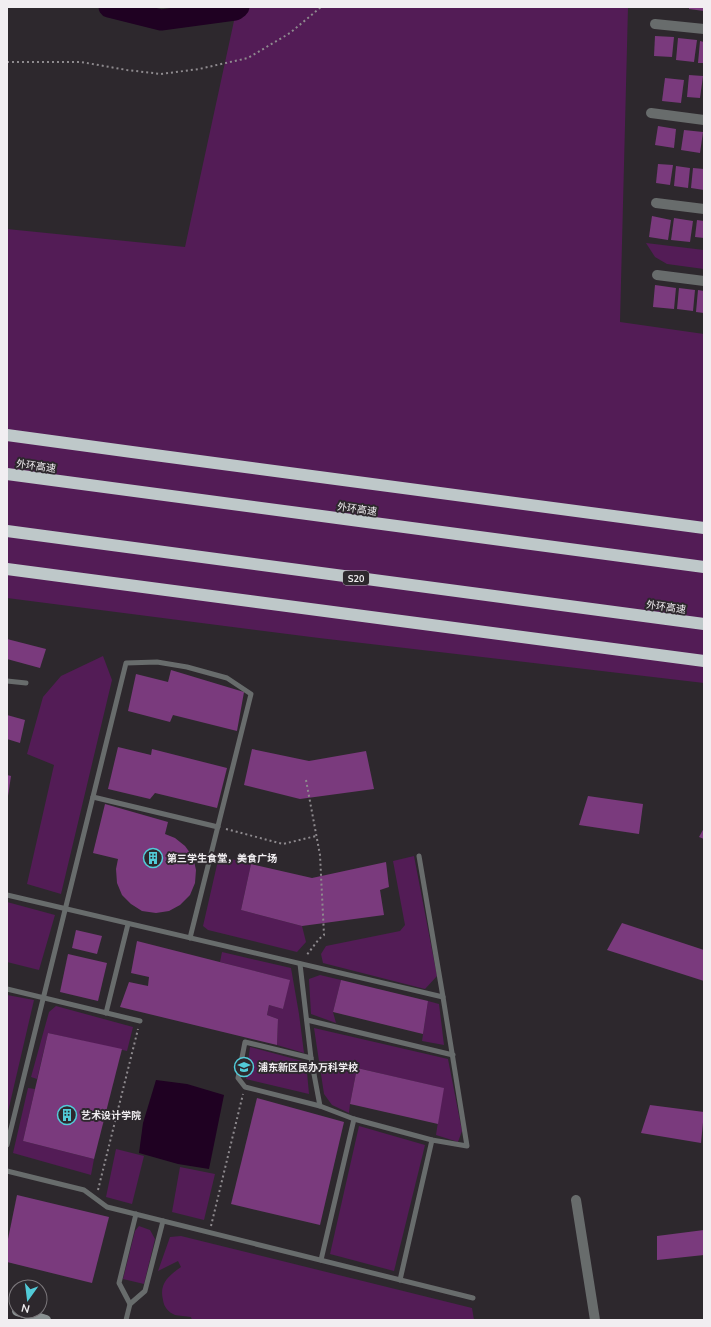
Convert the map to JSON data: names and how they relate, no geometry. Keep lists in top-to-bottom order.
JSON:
{
  "streets": {
    "highway": ["外环高速", "S20"]
  },
  "places": {
    "building": ["第三学生食堂，美食广场", "艺术设计学院"],
    "school or university": ["浦东新区民办万科学校"]
  },
  "north": "bottom"
}
